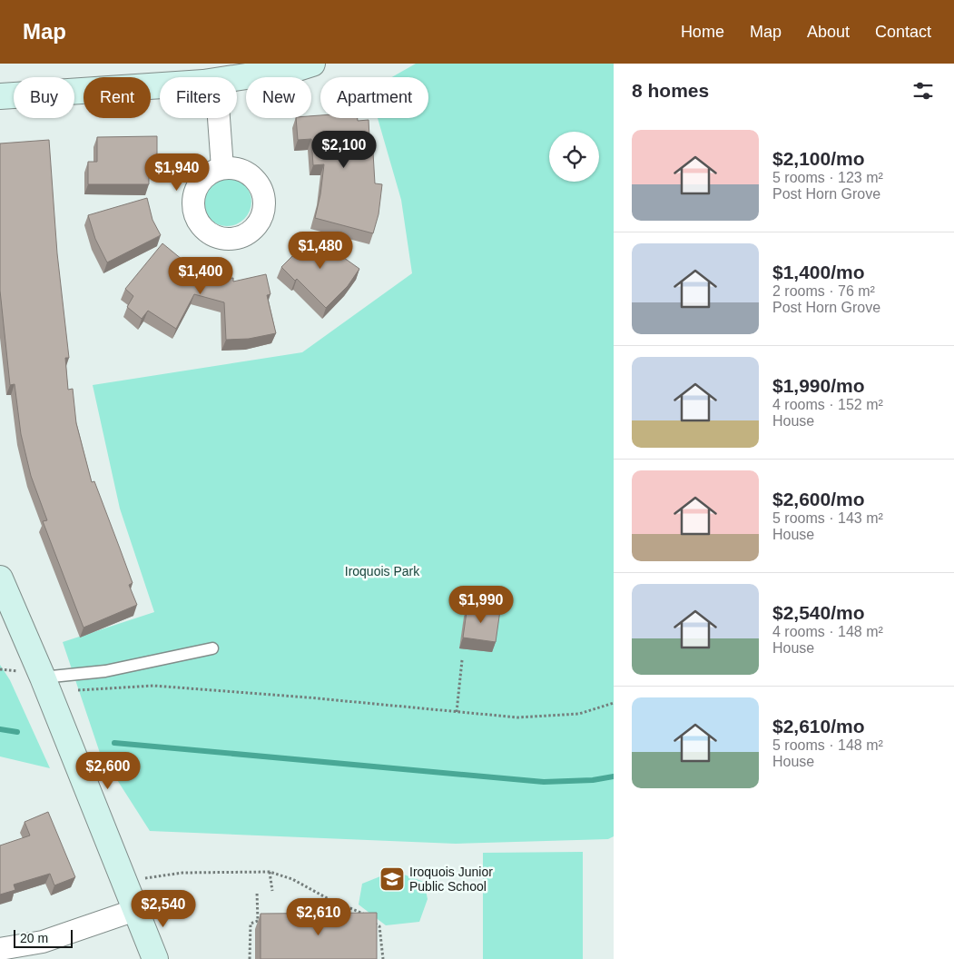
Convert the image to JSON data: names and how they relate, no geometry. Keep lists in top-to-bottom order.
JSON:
{
  "parks": ["Iroquois Park"],
  "places": {
    "school or university": ["Iroquois Junior Public School"]
  },
  "scale_bar": "20 m",
  "page": {
    "header": "Map",
    "nav": [
      "Home",
      "Map",
      "About",
      "Contact"
    ],
    "heading": "8 homes",
    "chip": [
      "Buy",
      "Rent",
      "Filters",
      "New",
      "Apartment"
    ],
    "list": [
      {
        "name": "$2,100/mo",
        "note": "5 rooms · 123 m² · Post Horn Grove"
      },
      {
        "name": "$1,400/mo",
        "note": "2 rooms · 76 m² · Post Horn Grove"
      },
      {
        "name": "$1,990/mo",
        "note": "4 rooms · 152 m² · House"
      },
      {
        "name": "$2,600/mo",
        "note": "5 rooms · 143 m² · House"
      },
      {
        "name": "$2,540/mo",
        "note": "4 rooms · 148 m² · House"
      },
      {
        "name": "$2,610/mo",
        "note": "5 rooms · 148 m² · House"
      }
    ],
    "price": [
      "$2,100",
      "$1,940",
      "$1,480",
      "$1,400",
      "$1,990",
      "$2,600",
      "$2,540",
      "$2,610"
    ],
    "scale": "20 m"
  }
}
